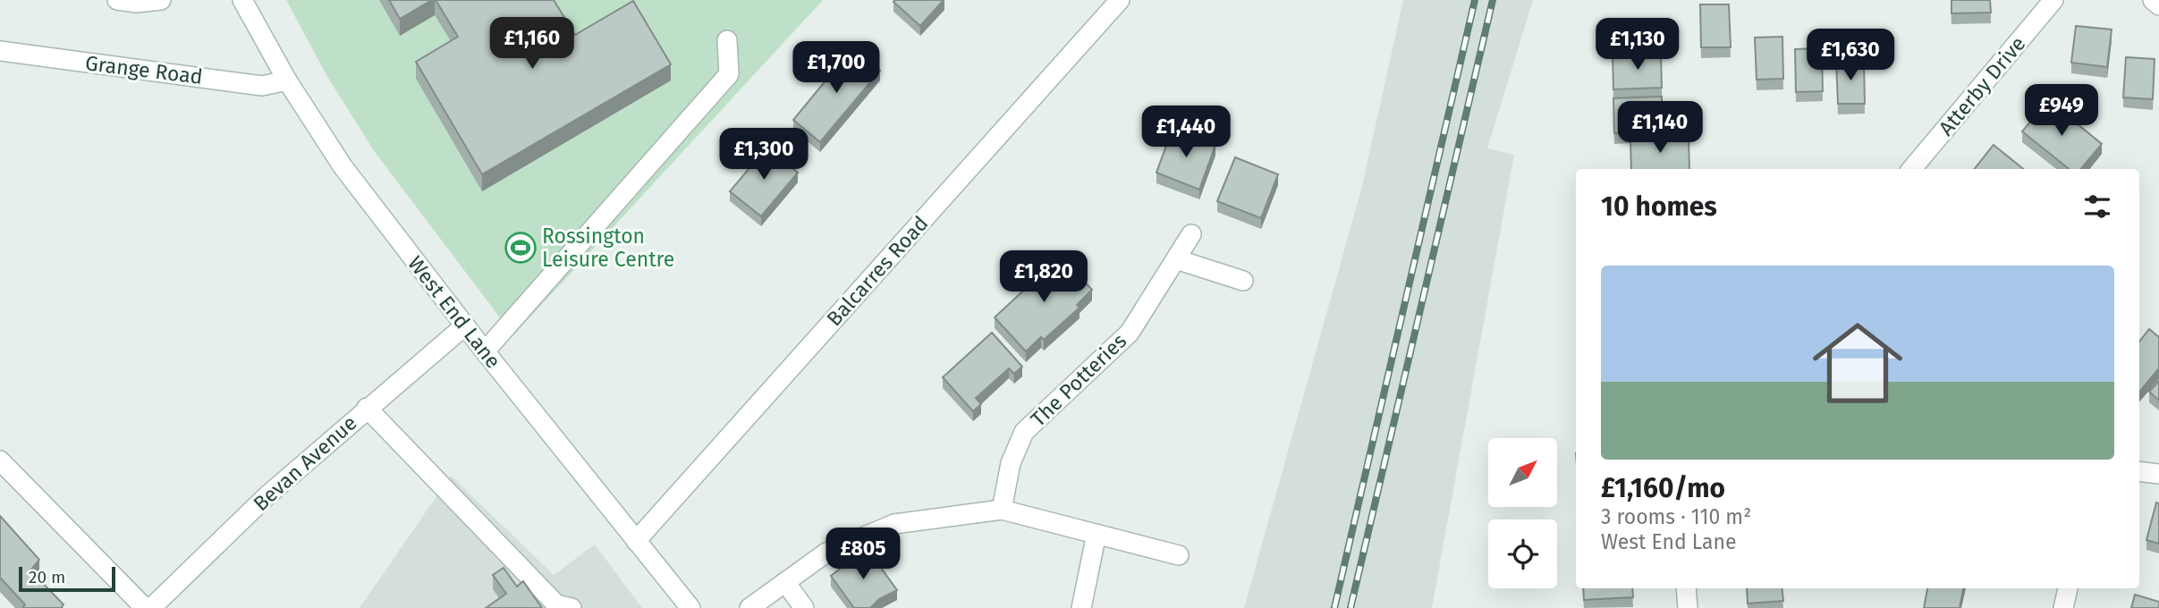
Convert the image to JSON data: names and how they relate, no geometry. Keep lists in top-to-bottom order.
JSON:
{
  "streets": {
    "street": [
      "Grange Road",
      "Atterby Drive",
      "Balcarres Road",
      "West End Lane",
      "The Potteries",
      "Bevan Avenue"
    ]
  },
  "crossings": [
    ["Grange Road", "West End Lane"],
    ["Balcarres Road", "West End Lane"],
    ["West End Lane", "Bevan Avenue"]
  ],
  "places": {
    "sports": ["Rossington Leisure Centre"]
  },
  "scale_bar": "20 m",
  "north": "top right",
  "page": {
    "price": [
      "£1,160",
      "£1,130",
      "£1,630",
      "£1,700",
      "£949",
      "£1,140",
      "£1,440",
      "£1,300",
      "£1,820",
      "£805"
    ],
    "heading": "10 homes",
    "list": [
      {
        "name": "£1,160/mo",
        "note": "3 rooms · 110 m² · West End Lane"
      }
    ],
    "scale": "20 m"
  }
}
